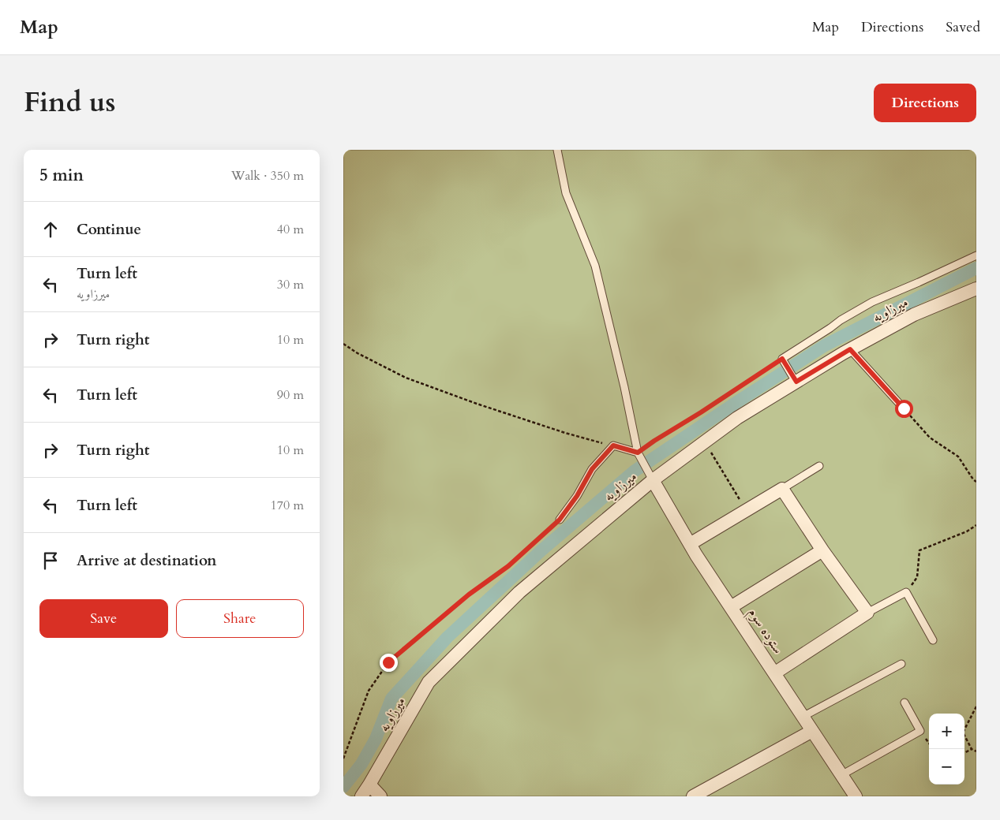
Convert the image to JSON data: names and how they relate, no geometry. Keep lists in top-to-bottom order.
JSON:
{
  "streets": {
    "street": ["میرزاویه", "ستوده سوم"]
  },
  "crossings": [
    ["میرزاویه", "ستوده سوم"]
  ],
  "page": {
    "header": "Map",
    "nav": ["Map", "Directions", "Saved"],
    "title": "Find us",
    "buttons": [
      "Directions",
      ["Save", "Share"]
    ],
    "heading": ["5 min", "Walk · 350 m"],
    "list": [
      ["Continue", "40 m"],
      ["Turn left", "میرزاویه", "30 m"],
      ["Turn right", "10 m"],
      ["Turn left", "90 m"],
      ["Turn right", "10 m"],
      ["Turn left", "170 m"],
      "Arrive at destination"
    ],
    "map_buttons": ["+", "−"]
  }
}
